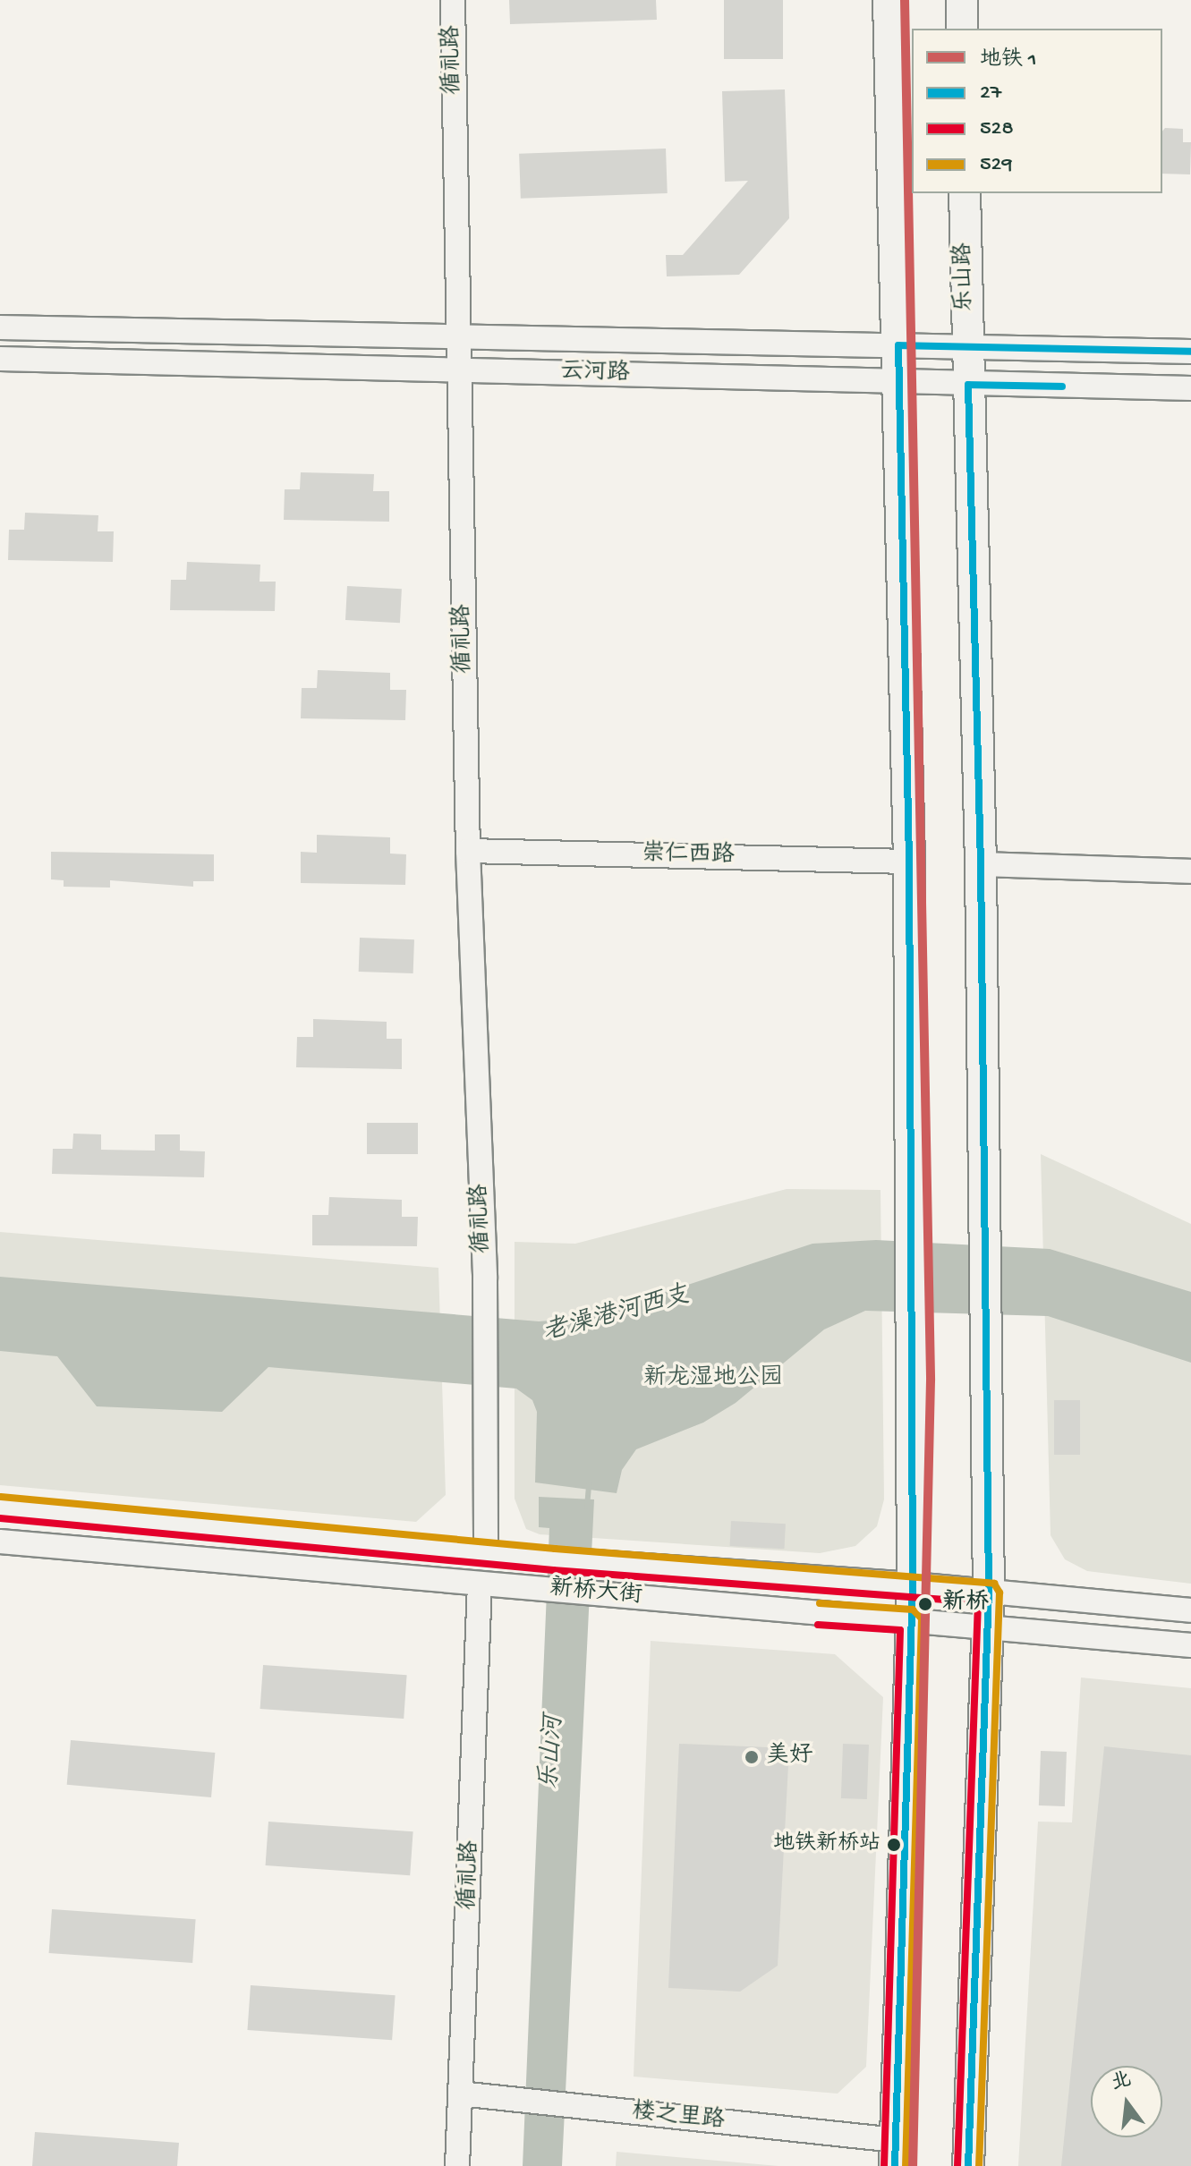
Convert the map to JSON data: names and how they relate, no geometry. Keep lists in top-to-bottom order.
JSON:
{
  "streets": {
    "main road": ["乐山路"],
    "street": [
      "循礼路",
      "云河路",
      "崇仁西路",
      "新桥大街",
      "楼之里路"
    ]
  },
  "crossings": [
    ["循礼路", "云河路"],
    ["循礼路", "崇仁西路"],
    ["循礼路", "新桥大街"],
    ["循礼路", "楼之里路"],
    ["乐山路", "云河路"],
    ["乐山路", "新桥大街"]
  ],
  "water": ["老澡港河西支", "乐山河"],
  "parks": ["新龙湿地公园"],
  "places": ["新桥", "美好", "地铁新桥站"],
  "lines": [
    "metro line 1",
    "transit line 27",
    "transit line 529",
    "transit line 528"
  ],
  "legend": [
    "地铁 1",
    "27",
    "528",
    "529"
  ],
  "north": "top"
}
